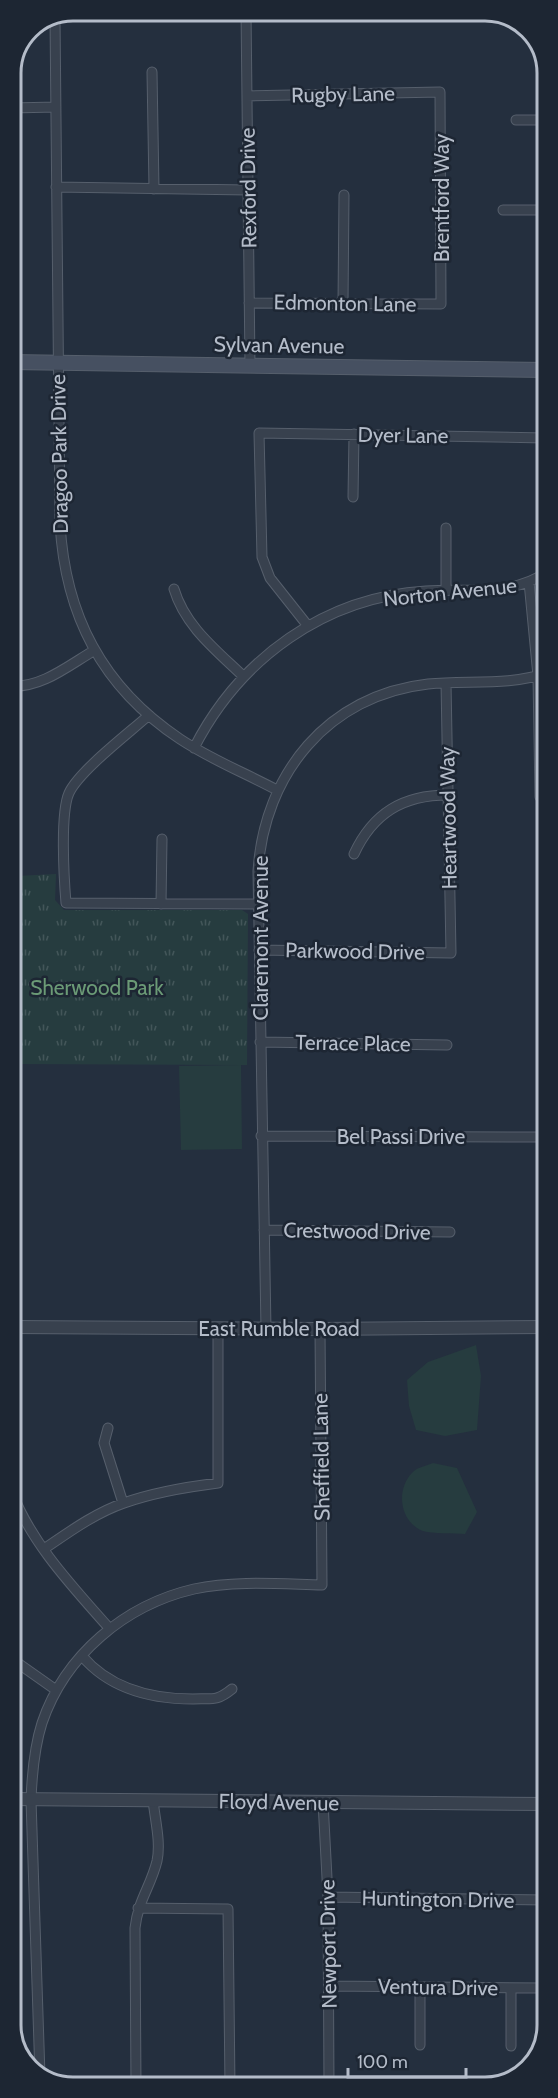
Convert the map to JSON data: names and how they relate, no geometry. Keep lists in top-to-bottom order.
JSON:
{
  "streets": {
    "main road": ["Sylvan Avenue"],
    "street": [
      "Rugby Lane",
      "Rexford Drive",
      "Brentford Way",
      "Edmonton Lane",
      "Dyer Lane",
      "Dragoo Park Drive",
      "Norton Avenue",
      "Heartwood Way",
      "Claremont Avenue",
      "Parkwood Drive",
      "Terrace Place",
      "Bel Passi Drive",
      "Crestwood Drive",
      "East Rumble Road",
      "Sheffield Lane",
      "Floyd Avenue",
      "Huntington Drive",
      "Newport Drive",
      "Ventura Drive"
    ]
  },
  "crossings": [
    ["Rugby Lane", "Rexford Drive"],
    ["Rugby Lane", "Brentford Way"],
    ["Rexford Drive", "Edmonton Lane"],
    ["Rexford Drive", "Sylvan Avenue"],
    ["Brentford Way", "Edmonton Lane"],
    ["Sylvan Avenue", "Dragoo Park Drive"],
    ["Dyer Lane", "Norton Avenue"],
    ["Dragoo Park Drive", "Norton Avenue"],
    ["Dragoo Park Drive", "Claremont Avenue"],
    ["Heartwood Way", "Claremont Avenue"],
    ["Heartwood Way", "Parkwood Drive"],
    ["Claremont Avenue", "Parkwood Drive"],
    ["Claremont Avenue", "Terrace Place"],
    ["Claremont Avenue", "Bel Passi Drive"],
    ["Claremont Avenue", "Crestwood Drive"],
    ["Claremont Avenue", "East Rumble Road"],
    ["East Rumble Road", "Sheffield Lane"],
    ["Floyd Avenue", "Newport Drive"],
    ["Huntington Drive", "Newport Drive"],
    ["Newport Drive", "Ventura Drive"]
  ],
  "parks": ["Sherwood Park"],
  "scale_bar": "100 m"
}
